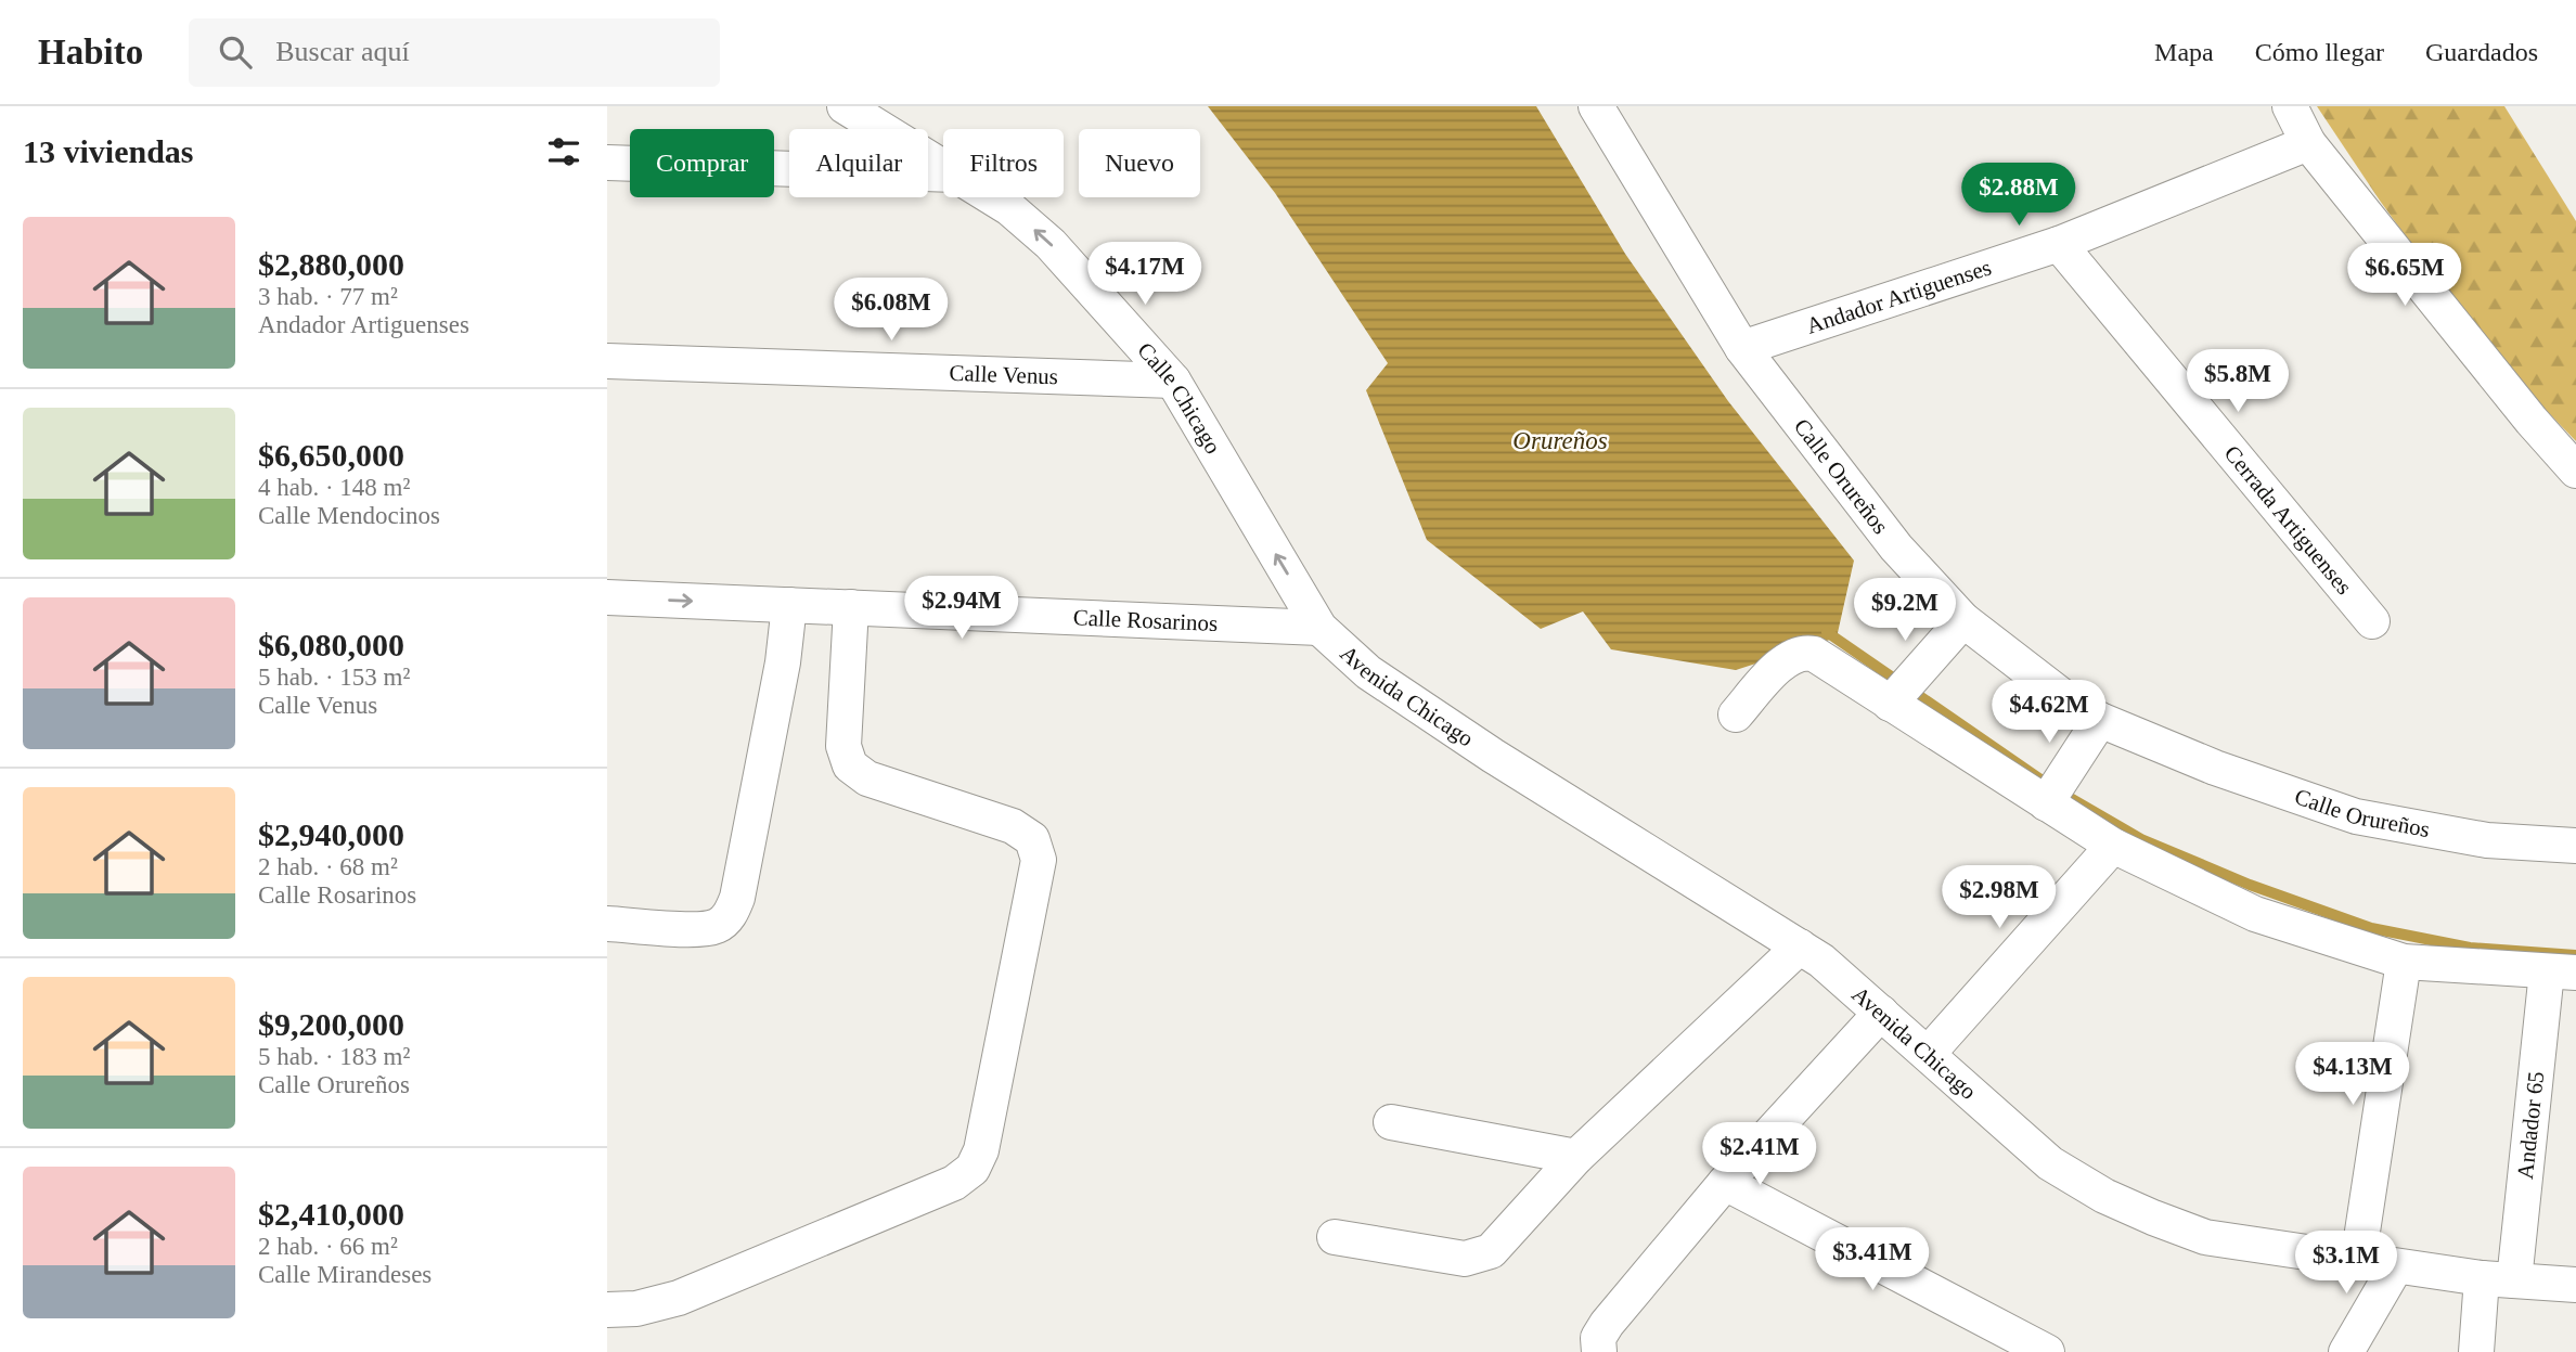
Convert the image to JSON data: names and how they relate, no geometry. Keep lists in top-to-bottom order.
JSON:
{
  "streets": {
    "street": [
      "Andador Artiguenses",
      "Calle Venus",
      "Calle Chicago",
      "Calle Orureños",
      "Cerrada Artiguenses",
      "Calle Rosarinos",
      "Avenida Chicago",
      "Andador 65"
    ]
  },
  "crossings": [
    ["Andador Artiguenses", "Calle Orureños"],
    ["Andador Artiguenses", "Cerrada Artiguenses"],
    ["Calle Venus", "Calle Chicago"],
    ["Calle Chicago", "Calle Rosarinos"],
    ["Calle Chicago", "Avenida Chicago"],
    ["Calle Rosarinos", "Avenida Chicago"],
    ["Avenida Chicago", "Andador 65"]
  ],
  "one_way": ["Calle Chicago"],
  "water": ["Orureños"],
  "page": {
    "header": "Habito",
    "search": "Buscar aquí",
    "nav": ["Mapa", "Cómo llegar", "Guardados"],
    "heading": "13 viviendas",
    "chip": [
      "Comprar",
      "Alquilar",
      "Filtros",
      "Nuevo"
    ],
    "price": [
      "$2.88M",
      "$4.17M",
      "$6.65M",
      "$6.08M",
      "$5.8M",
      "$2.94M",
      "$9.2M",
      "$4.62M",
      "$2.98M",
      "$4.13M",
      "$2.41M",
      "$3.41M",
      "$3.1M"
    ],
    "list": [
      {
        "name": "$2,880,000",
        "note": "3 hab. · 77 m² · Andador Artiguenses"
      },
      {
        "name": "$6,650,000",
        "note": "4 hab. · 148 m² · Calle Mendocinos"
      },
      {
        "name": "$6,080,000",
        "note": "5 hab. · 153 m² · Calle Venus"
      },
      {
        "name": "$2,940,000",
        "note": "2 hab. · 68 m² · Calle Rosarinos"
      },
      {
        "name": "$9,200,000",
        "note": "5 hab. · 183 m² · Calle Orureños"
      },
      {
        "name": "$2,410,000",
        "note": "2 hab. · 66 m² · Calle Mirandeses"
      }
    ]
  }
}
